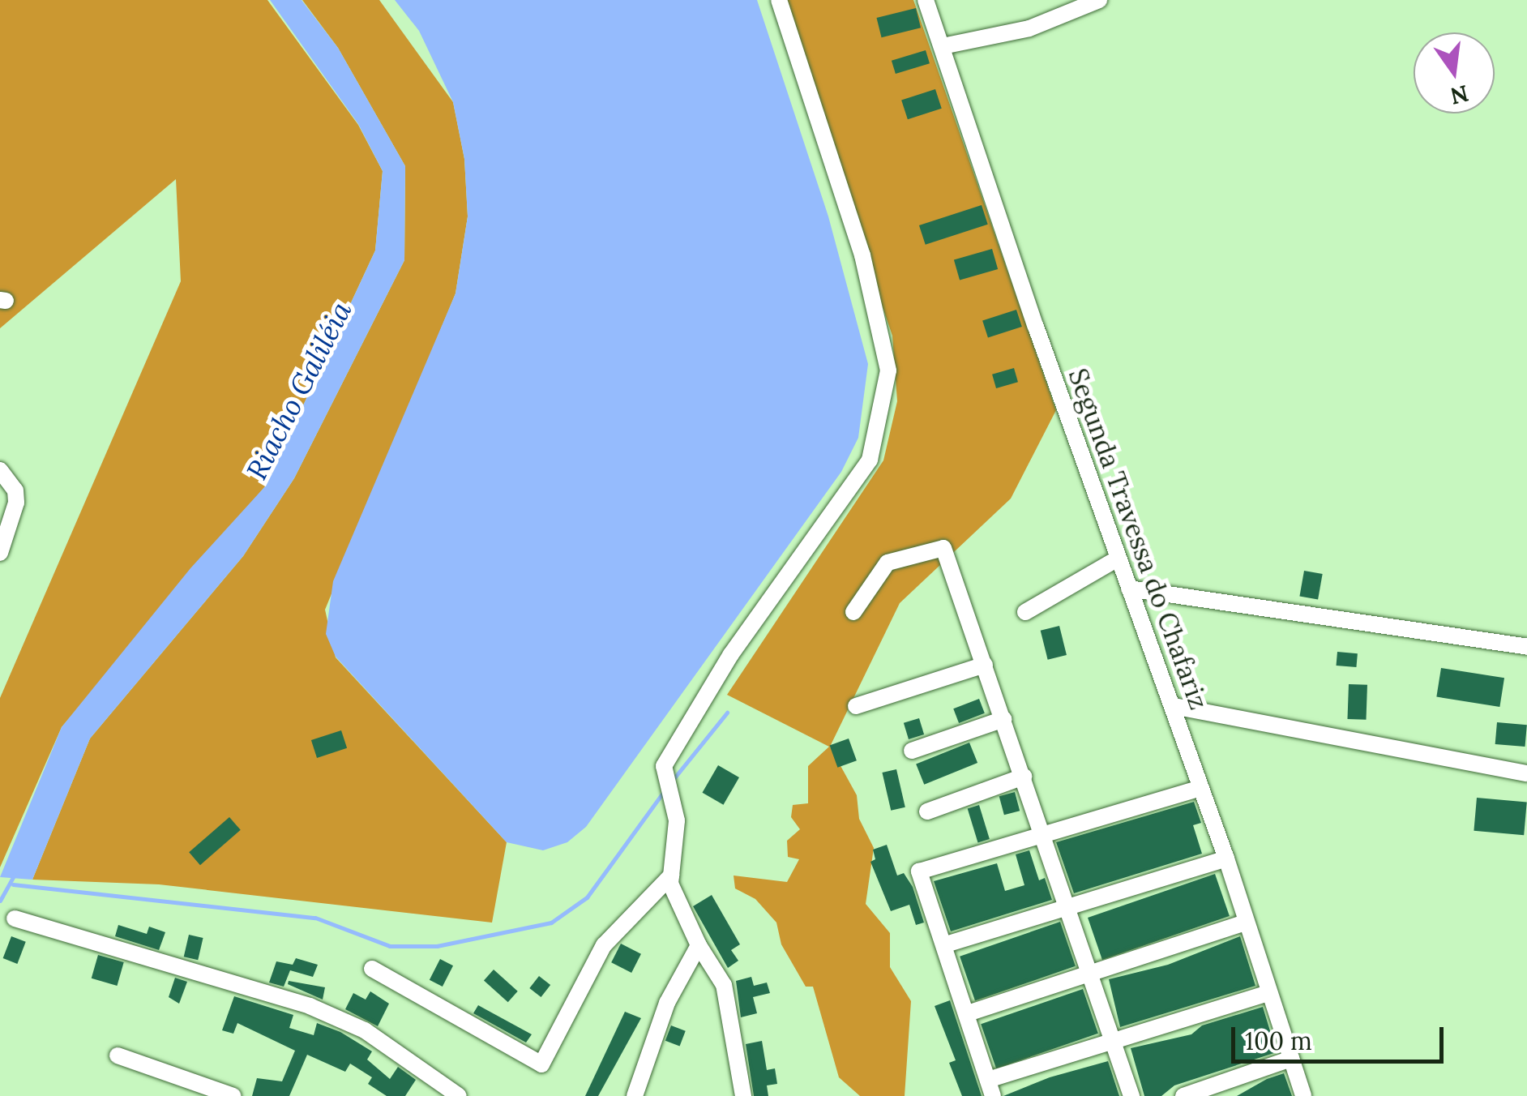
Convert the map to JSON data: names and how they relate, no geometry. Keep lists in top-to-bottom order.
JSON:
{
  "streets": {
    "street": ["Segunda Travessa do Chafariz"]
  },
  "water": ["Riacho Galiléia"],
  "scale_bar": "100 m",
  "north": "bottom"
}
